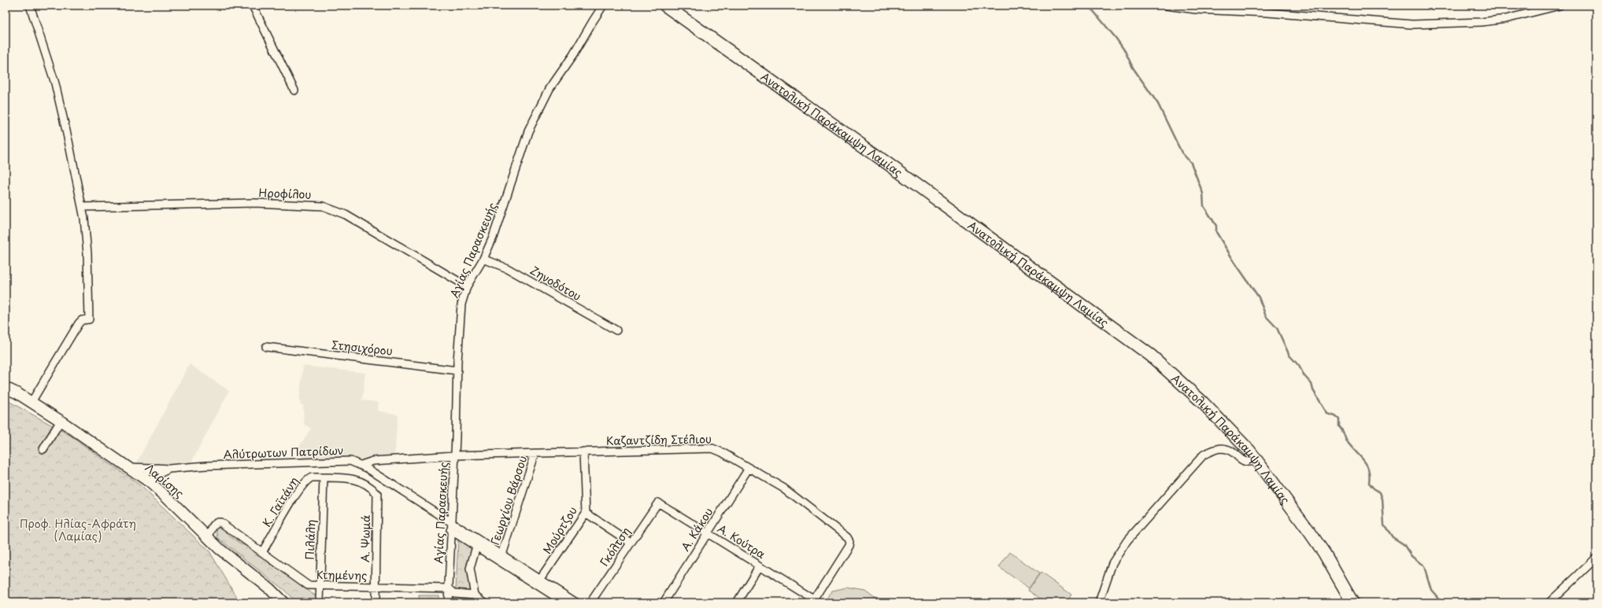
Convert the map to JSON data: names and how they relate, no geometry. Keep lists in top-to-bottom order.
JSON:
{
  "streets": {
    "main road": ["Ανατολική Παράκαμψη Λαμίας", "Λαρίσης"],
    "street": [
      "Ηροφίλου",
      "Αγίας Παρασκευής",
      "Ζηνοδότου",
      "Στησιχόρου",
      "Καζαντζίδη Στέλιου",
      "Αλύτρωτων Πατρίδων",
      "Γεωργίου Βάρσου",
      "Κ. Γαϊτάνη",
      "Α. Κάκου",
      "Μούρτζου",
      "Α. Ψωμά",
      "Πιλάλη",
      "Α. Κούτρα",
      "Γκόλτση",
      "Κτημένης"
    ]
  },
  "crossings": [
    ["Ηροφίλου", "Αγίας Παρασκευής"],
    ["Αγίας Παρασκευής", "Ζηνοδότου"],
    ["Αγίας Παρασκευής", "Στησιχόρου"],
    ["Αγίας Παρασκευής", "Καζαντζίδη Στέλιου"],
    ["Αγίας Παρασκευής", "Αλύτρωτων Πατρίδων"],
    ["Αγίας Παρασκευής", "Κτημένης"],
    ["Καζαντζίδη Στέλιου", "Αλύτρωτων Πατρίδων"],
    ["Καζαντζίδη Στέλιου", "Γεωργίου Βάρσου"],
    ["Καζαντζίδη Στέλιου", "Α. Κάκου"],
    ["Καζαντζίδη Στέλιου", "Μούρτζου"],
    ["Καζαντζίδη Στέλιου", "Α. Κούτρα"],
    ["Αλύτρωτων Πατρίδων", "Λαρίσης"],
    ["Αλύτρωτων Πατρίδων", "Γεωργίου Βάρσου"],
    ["Αλύτρωτων Πατρίδων", "Μούρτζου"],
    ["Λαρίσης", "Κτημένης"],
    ["Κ. Γαϊτάνη", "Α. Ψωμά"],
    ["Κ. Γαϊτάνη", "Πιλάλη"],
    ["Κ. Γαϊτάνη", "Κτημένης"],
    ["Α. Κάκου", "Α. Κούτρα"],
    ["Α. Ψωμά", "Κτημένης"],
    ["Πιλάλη", "Κτημένης"],
    ["Α. Κούτρα", "Γκόλτση"]
  ],
  "parks": ["Προφ. Ηλίας-Αφράτη (Λαμίας)"]
}
